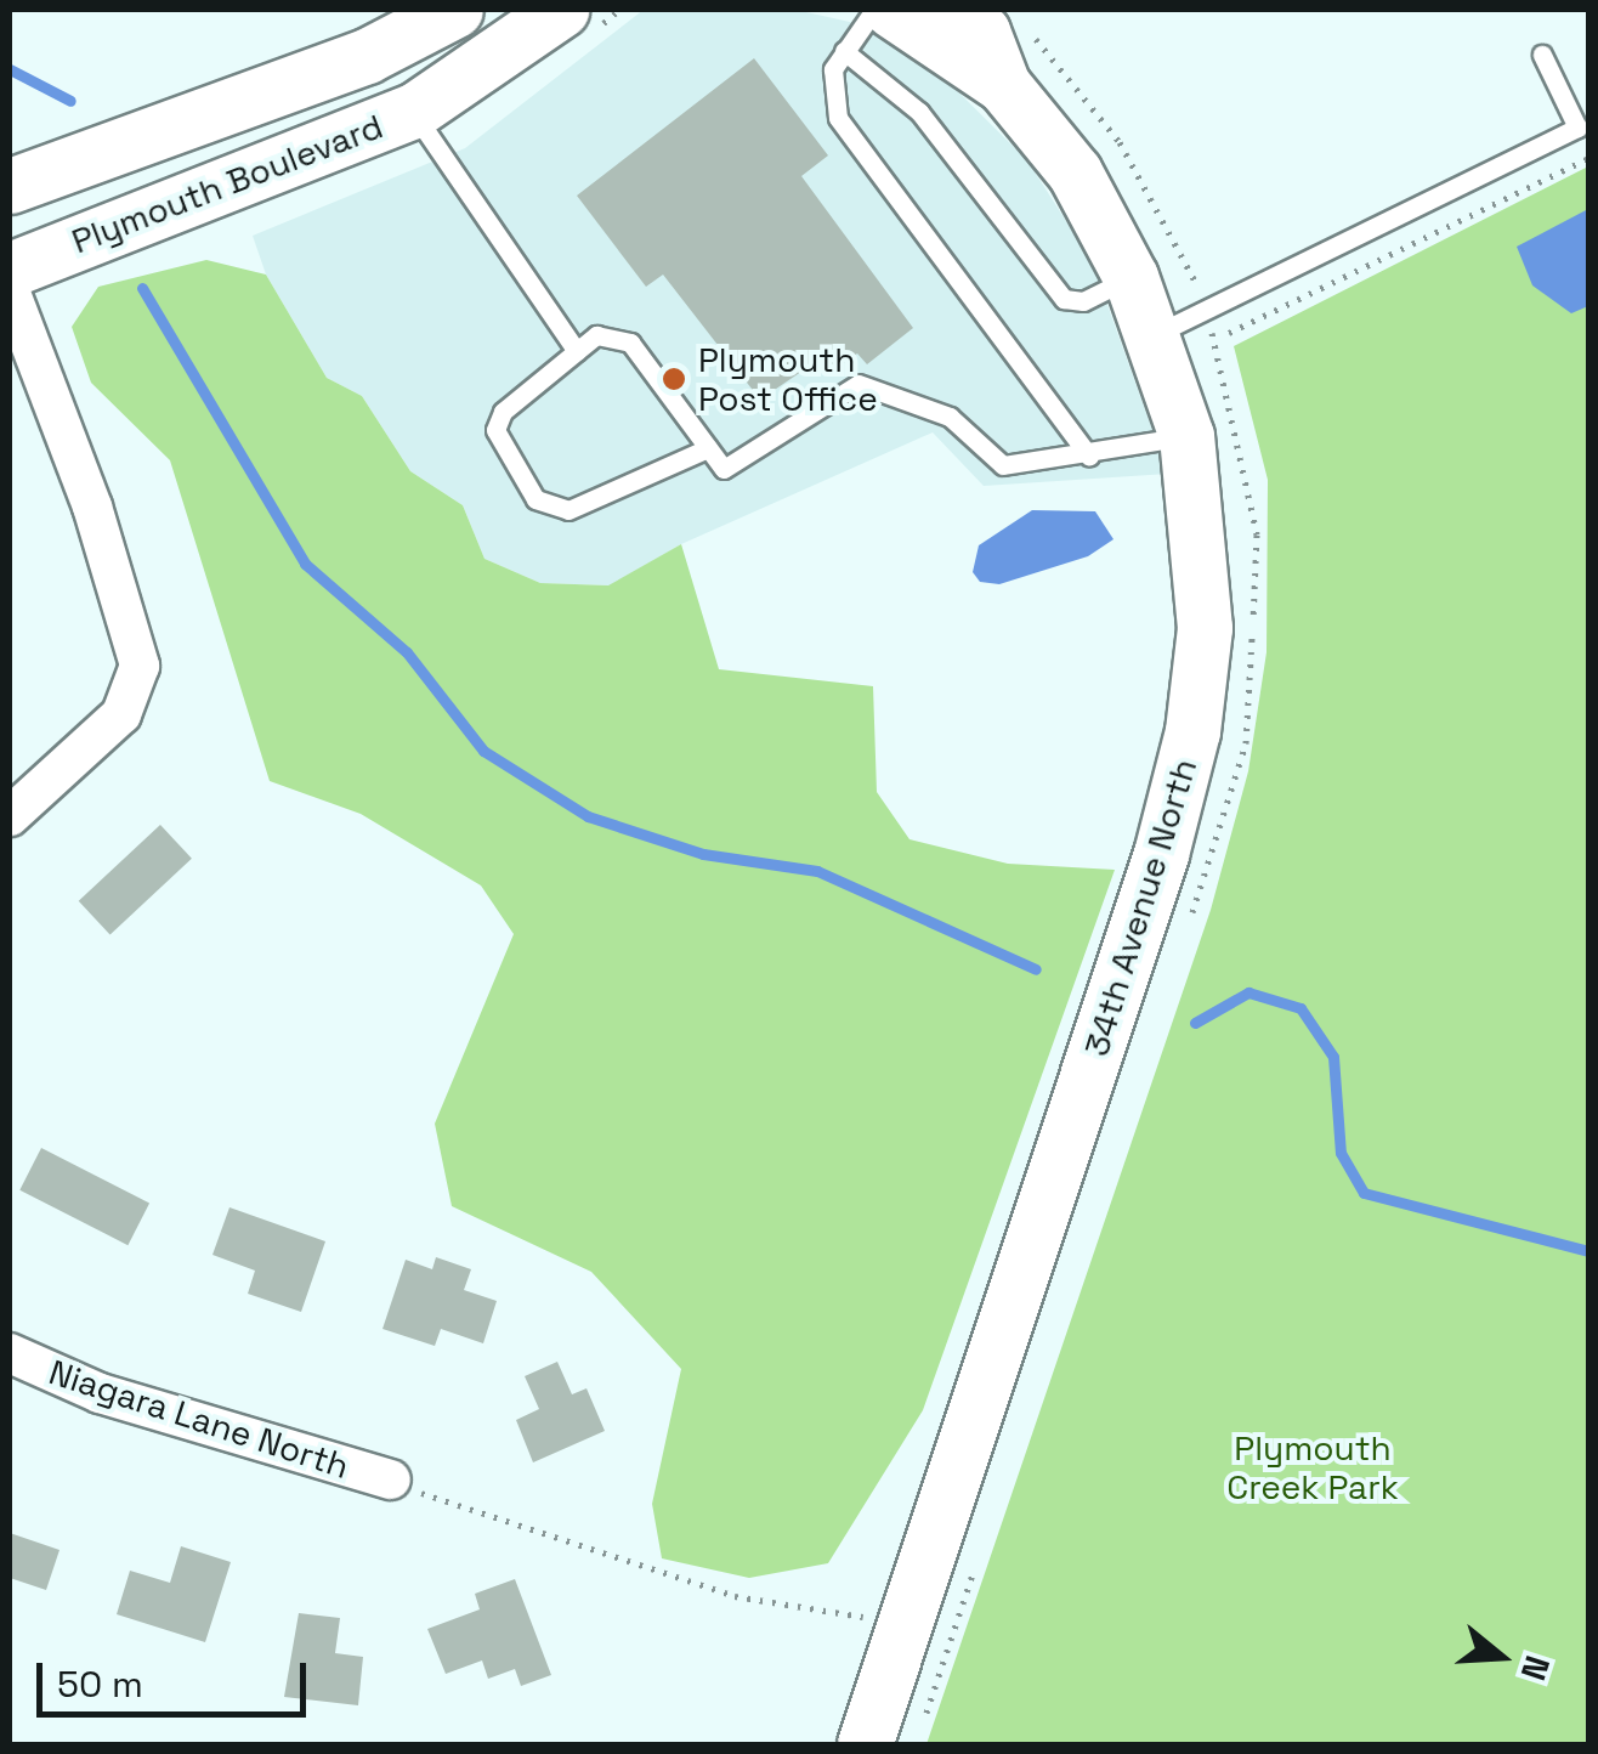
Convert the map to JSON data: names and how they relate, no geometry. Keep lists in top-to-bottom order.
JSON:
{
  "streets": {
    "street": ["Plymouth Boulevard", "34th Avenue North", "Niagara Lane North"]
  },
  "parks": ["Plymouth Creek Park"],
  "places": ["Plymouth Post Office"],
  "scale_bar": "50 m",
  "north": "right"
}
